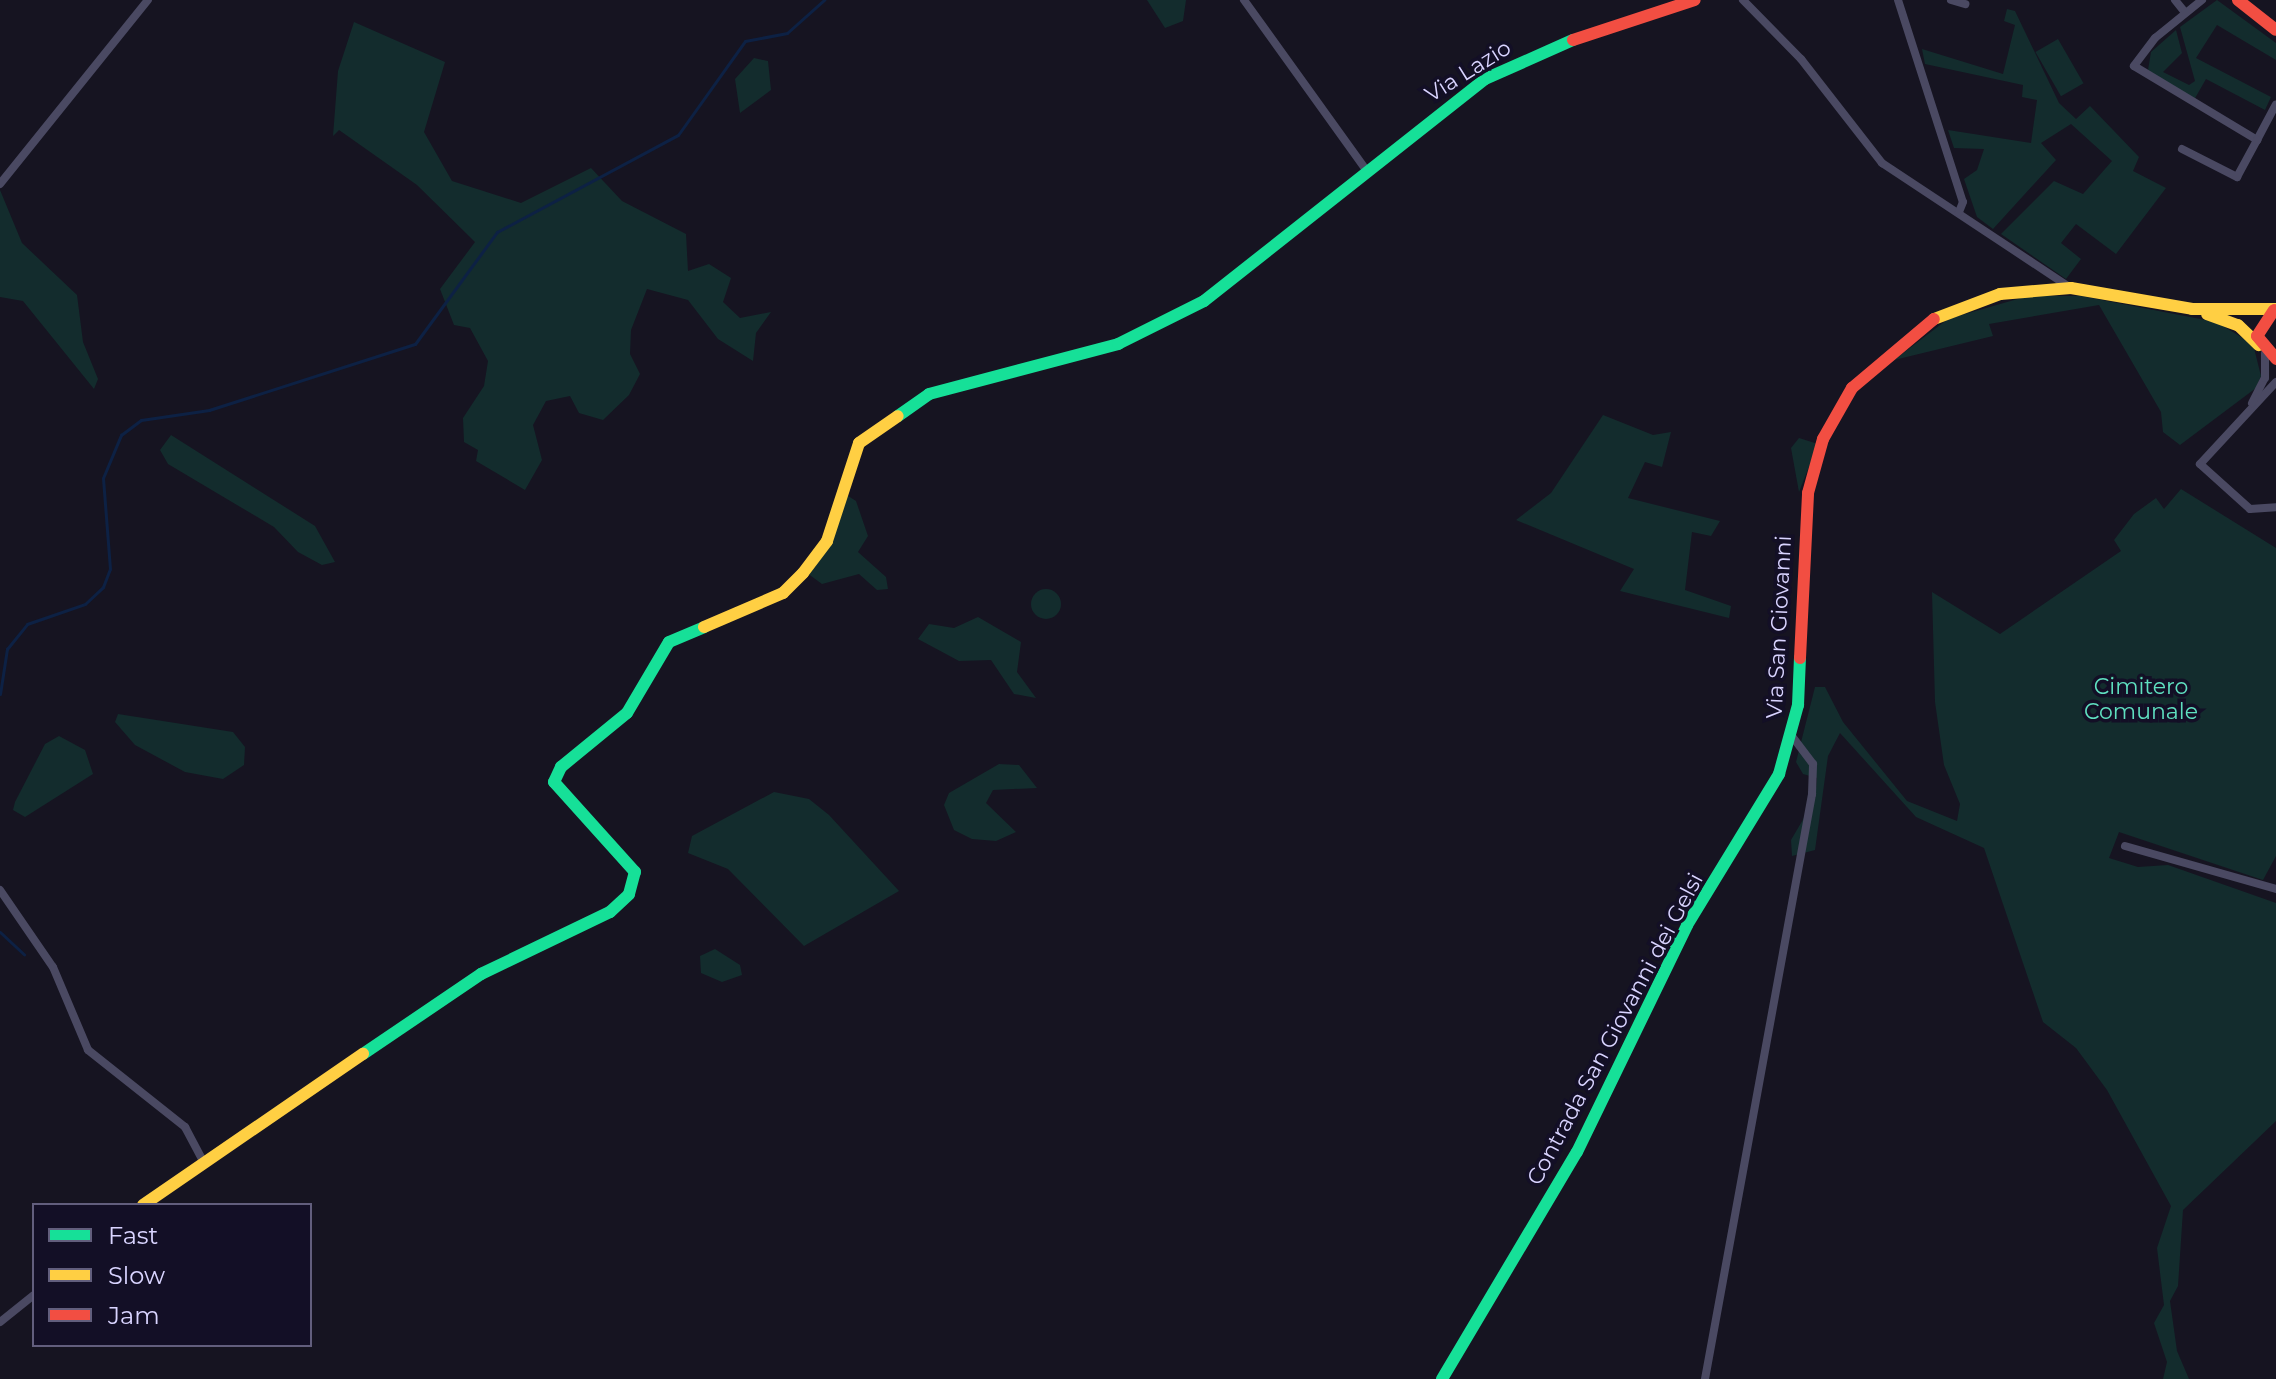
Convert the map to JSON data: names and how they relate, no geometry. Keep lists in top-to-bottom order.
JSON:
{
  "streets": {
    "street": ["Via Lazio", "Via San Giovanni", "Contrada San Giovanni dei Gelsi"]
  },
  "crossings": [
    ["Via San Giovanni", "Contrada San Giovanni dei Gelsi"]
  ],
  "parks": ["Cimitero Comunale"],
  "legend": ["Fast", "Slow", "Jam"]
}
